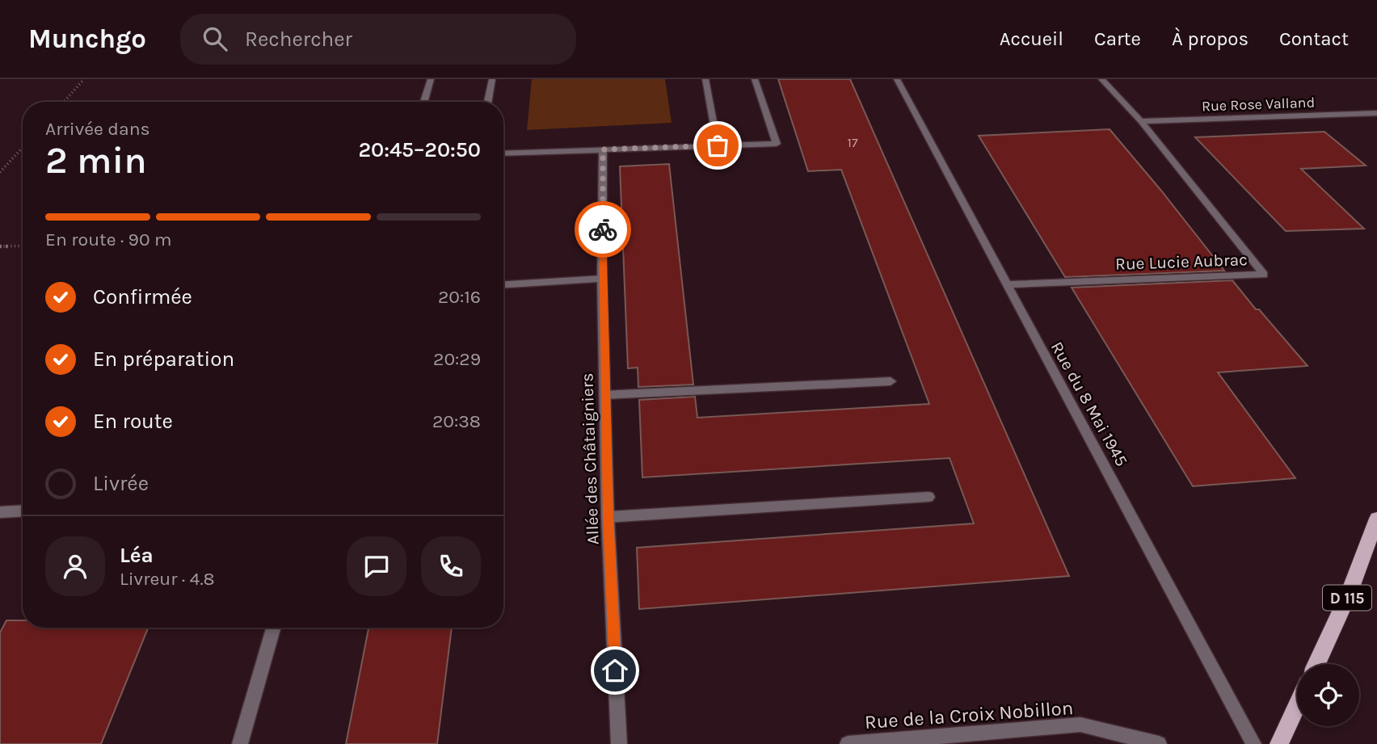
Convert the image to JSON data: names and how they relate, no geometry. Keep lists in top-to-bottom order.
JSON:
{
  "streets": {
    "main road": ["D 115"],
    "street": [
      "Rue Rose Valland",
      "Rue Lucie Aubrac",
      "Rue du 8 Mai 1945",
      "Allée des Châtaigniers",
      "Rue de la Croix Nobillon"
    ]
  },
  "crossings": [
    ["Rue Rose Valland", "Rue Lucie Aubrac"],
    ["Rue Lucie Aubrac", "Rue du 8 Mai 1945"]
  ],
  "house_numbers": ["17"],
  "page": {
    "header": "Munchgo",
    "search": "Rechercher",
    "nav": [
      "Accueil",
      "Carte",
      "À propos",
      "Contact"
    ],
    "heading": ["2 min", "Arrivée dans", "20:45–20:50"],
    "panel": ["Léa", "Livreur · 4.8"],
    "bar": "En route · 90 m",
    "list": [
      ["Confirmée", "20:16"],
      ["En préparation", "20:29"],
      ["En route", "20:38"],
      "Livrée"
    ]
  }
}
